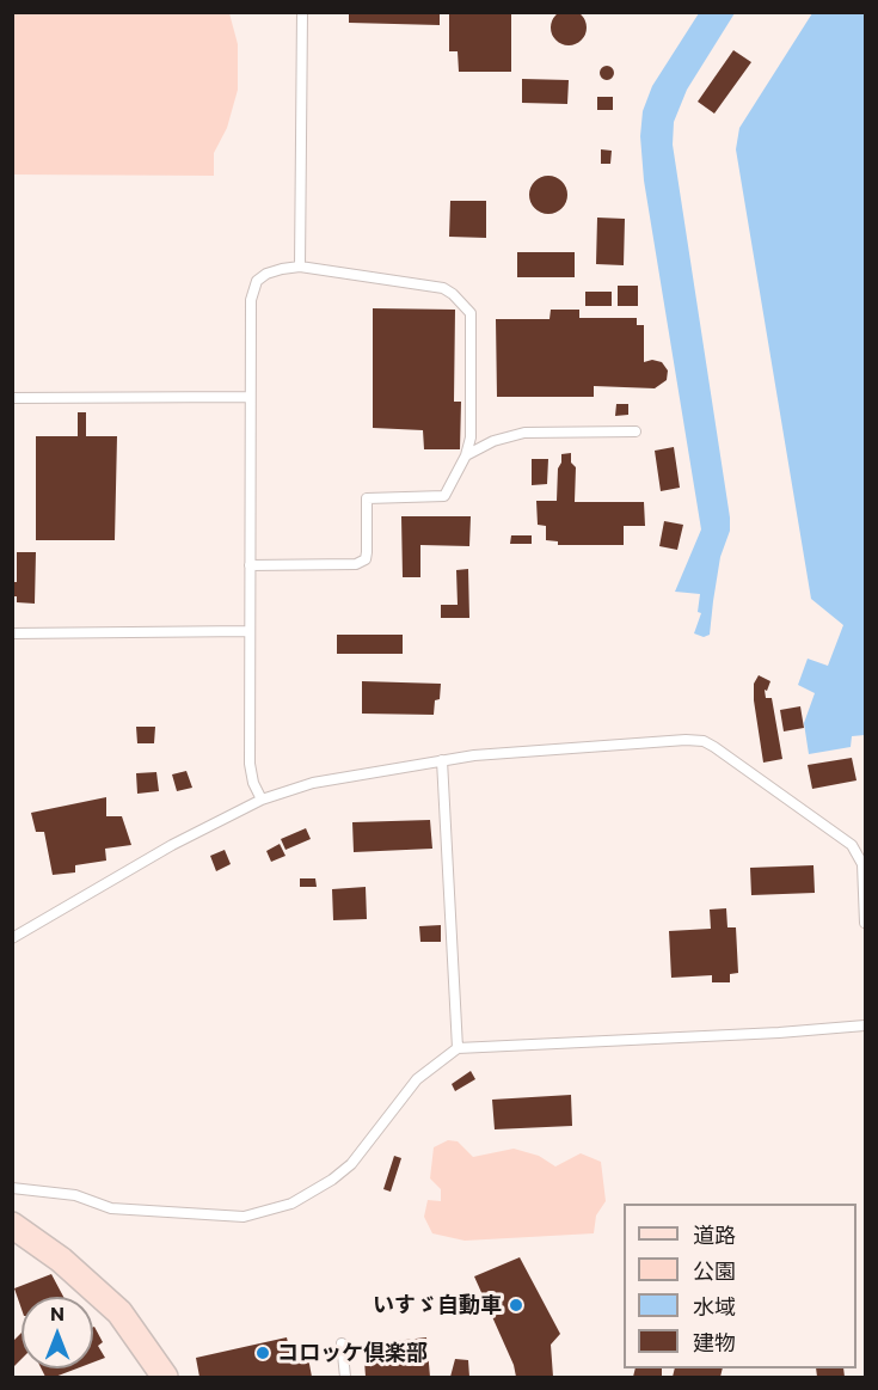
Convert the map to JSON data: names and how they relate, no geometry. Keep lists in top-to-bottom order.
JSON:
{
  "places": ["いすゞ自動車", "コロッケ倶楽部"],
  "legend": [
    "道路",
    "公園",
    "水域",
    "建物"
  ],
  "north": "top"
}
